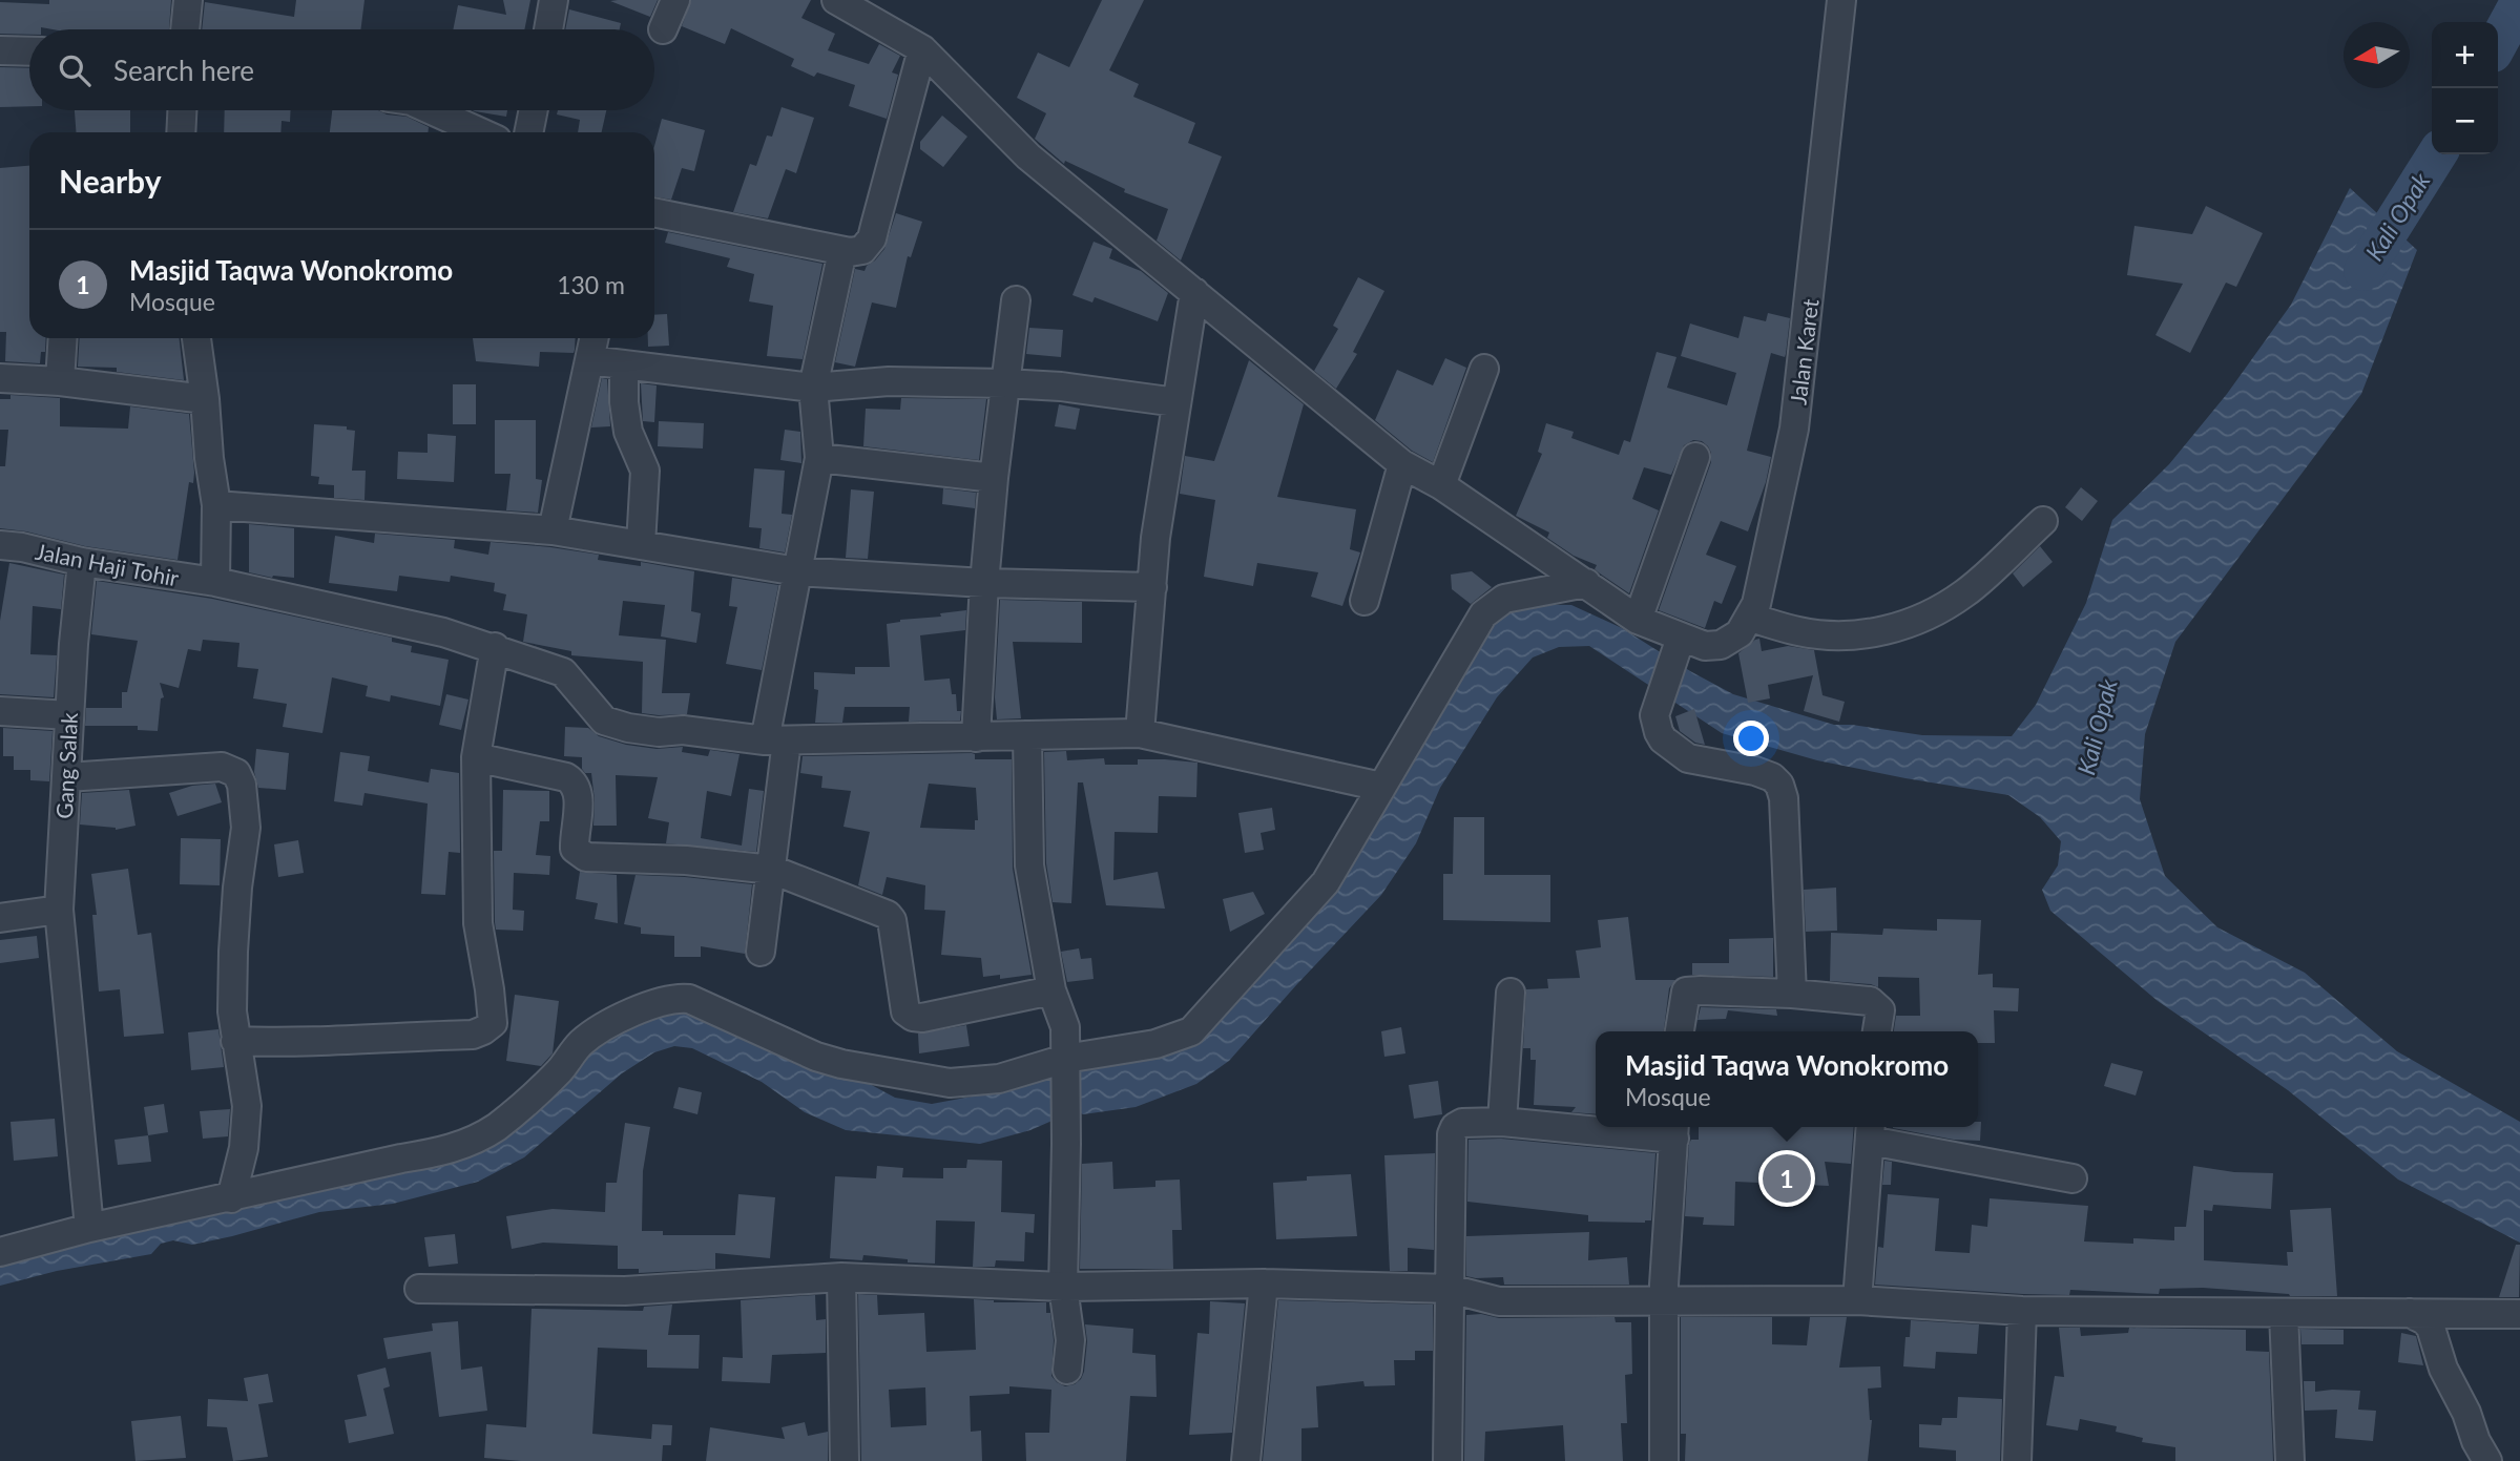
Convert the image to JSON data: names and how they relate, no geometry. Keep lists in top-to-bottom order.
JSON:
{
  "streets": {
    "street": ["Jalan Karet", "Jalan Haji Tohir", "Gang Salak"]
  },
  "crossings": [
    ["Jalan Haji Tohir", "Gang Salak"]
  ],
  "water": ["Kali Opak"],
  "north": "left",
  "page": {
    "map_buttons": ["+", "−"],
    "search": "Search here",
    "heading": "Nearby",
    "list": [
      {
        "mark": "1",
        "name": "Masjid Taqwa Wonokromo",
        "note": "Mosque",
        "value": "130 m"
      }
    ],
    "popup": ["Masjid Taqwa Wonokromo", "Mosque"],
    "pins": "1"
  }
}
